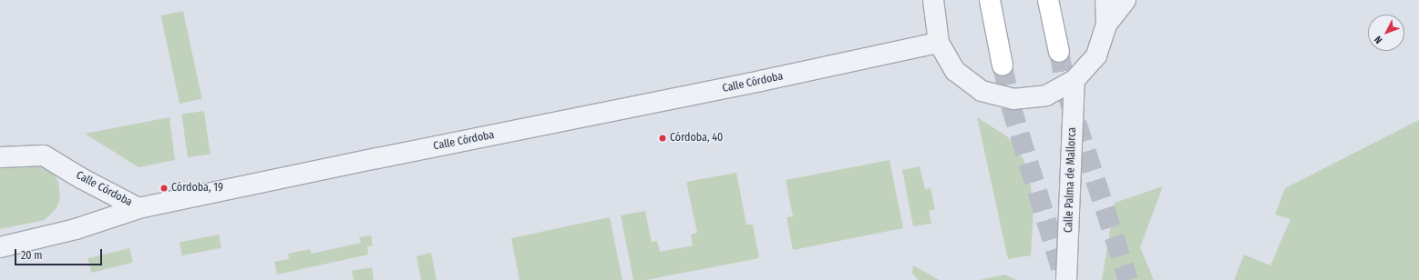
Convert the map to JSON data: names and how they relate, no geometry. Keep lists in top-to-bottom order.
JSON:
{
  "streets": {
    "street": ["Calle Córdoba", "Calle Palma de Mallorca"]
  },
  "places": ["Córdoba, 40", "Córdoba, 19"],
  "scale_bar": "20 m",
  "north": "bottom left"
}
